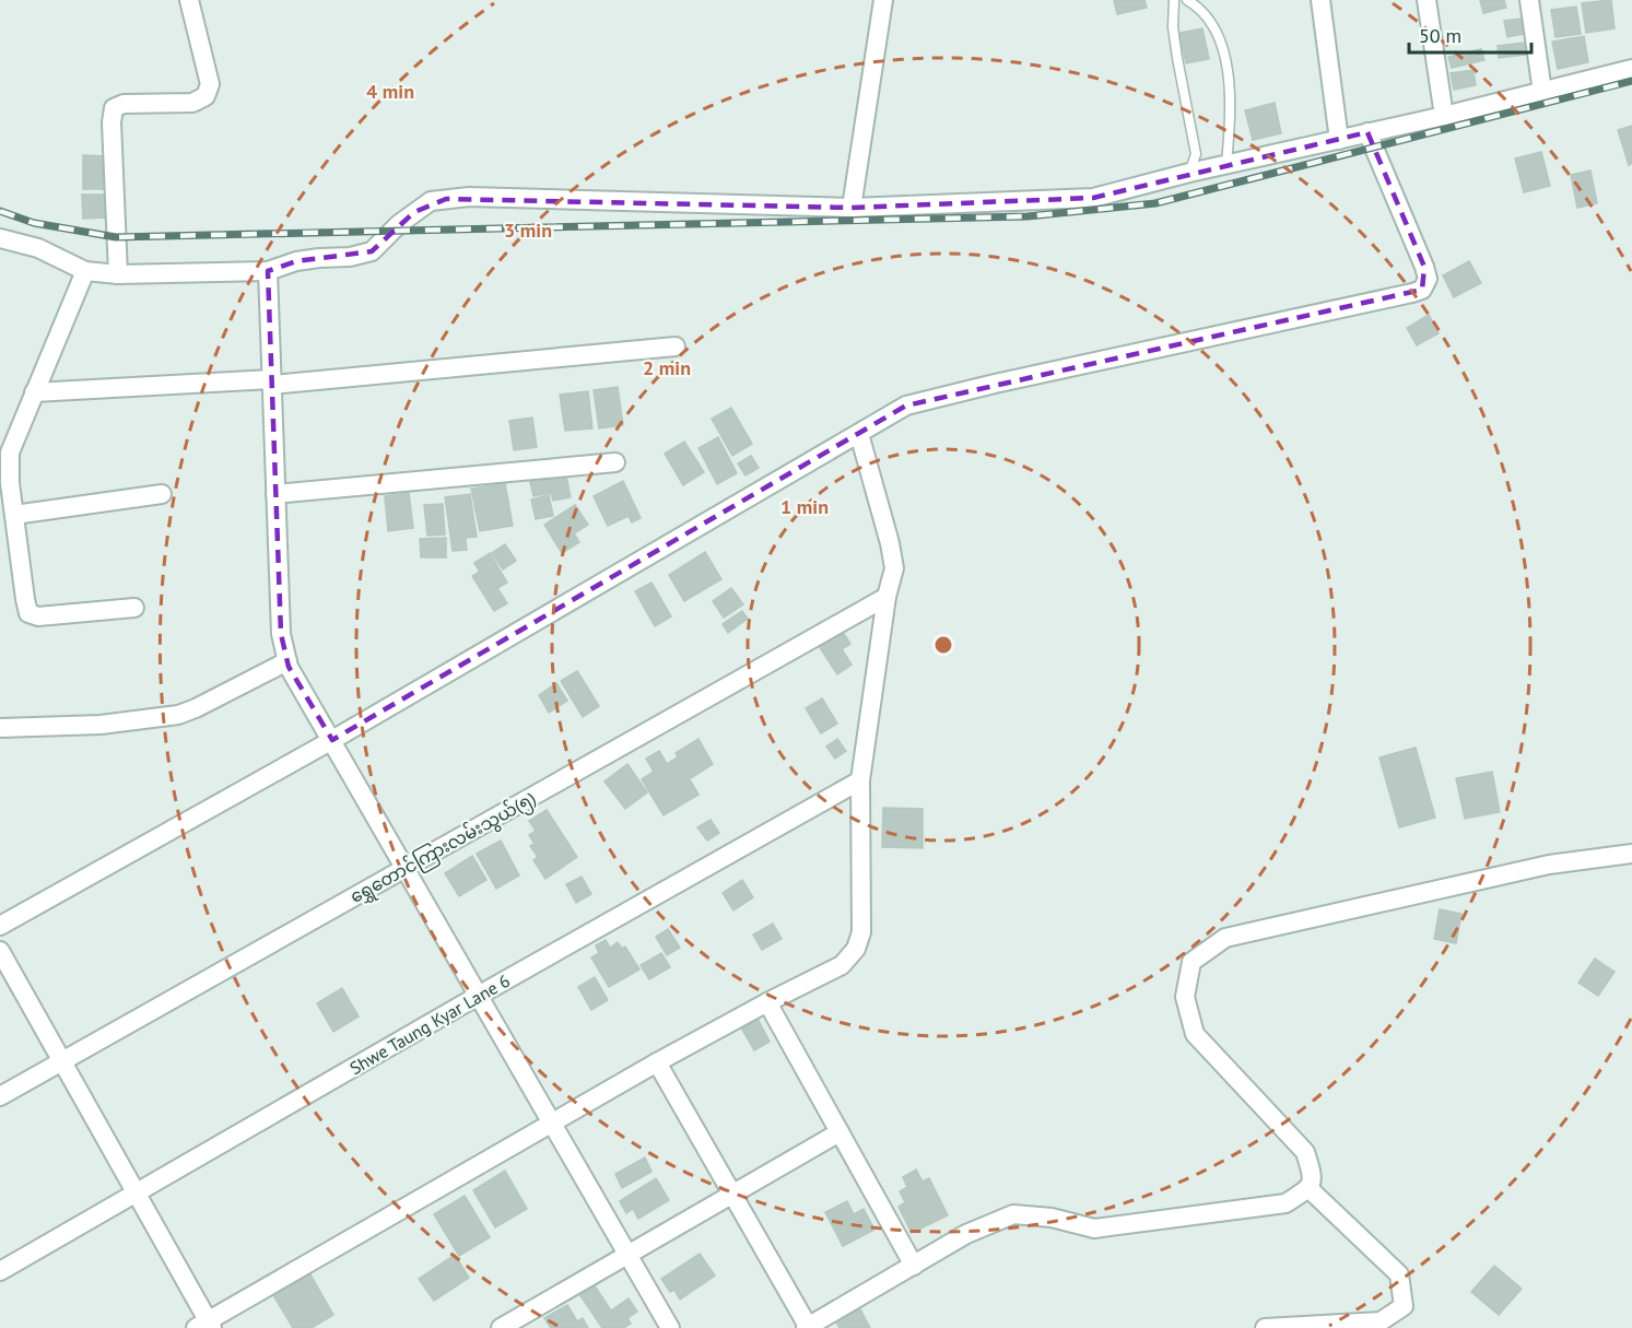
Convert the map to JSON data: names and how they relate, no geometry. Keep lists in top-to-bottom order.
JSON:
{
  "streets": {
    "street": ["ရွှေတောင်ကြားလမ်းသွယ်(၅)", "Shwe Taung Kyar Lane 6"]
  },
  "scale_bar": "50 m",
  "rings": [
    "4 min",
    "3 min",
    "2 min",
    "1 min"
  ]
}
